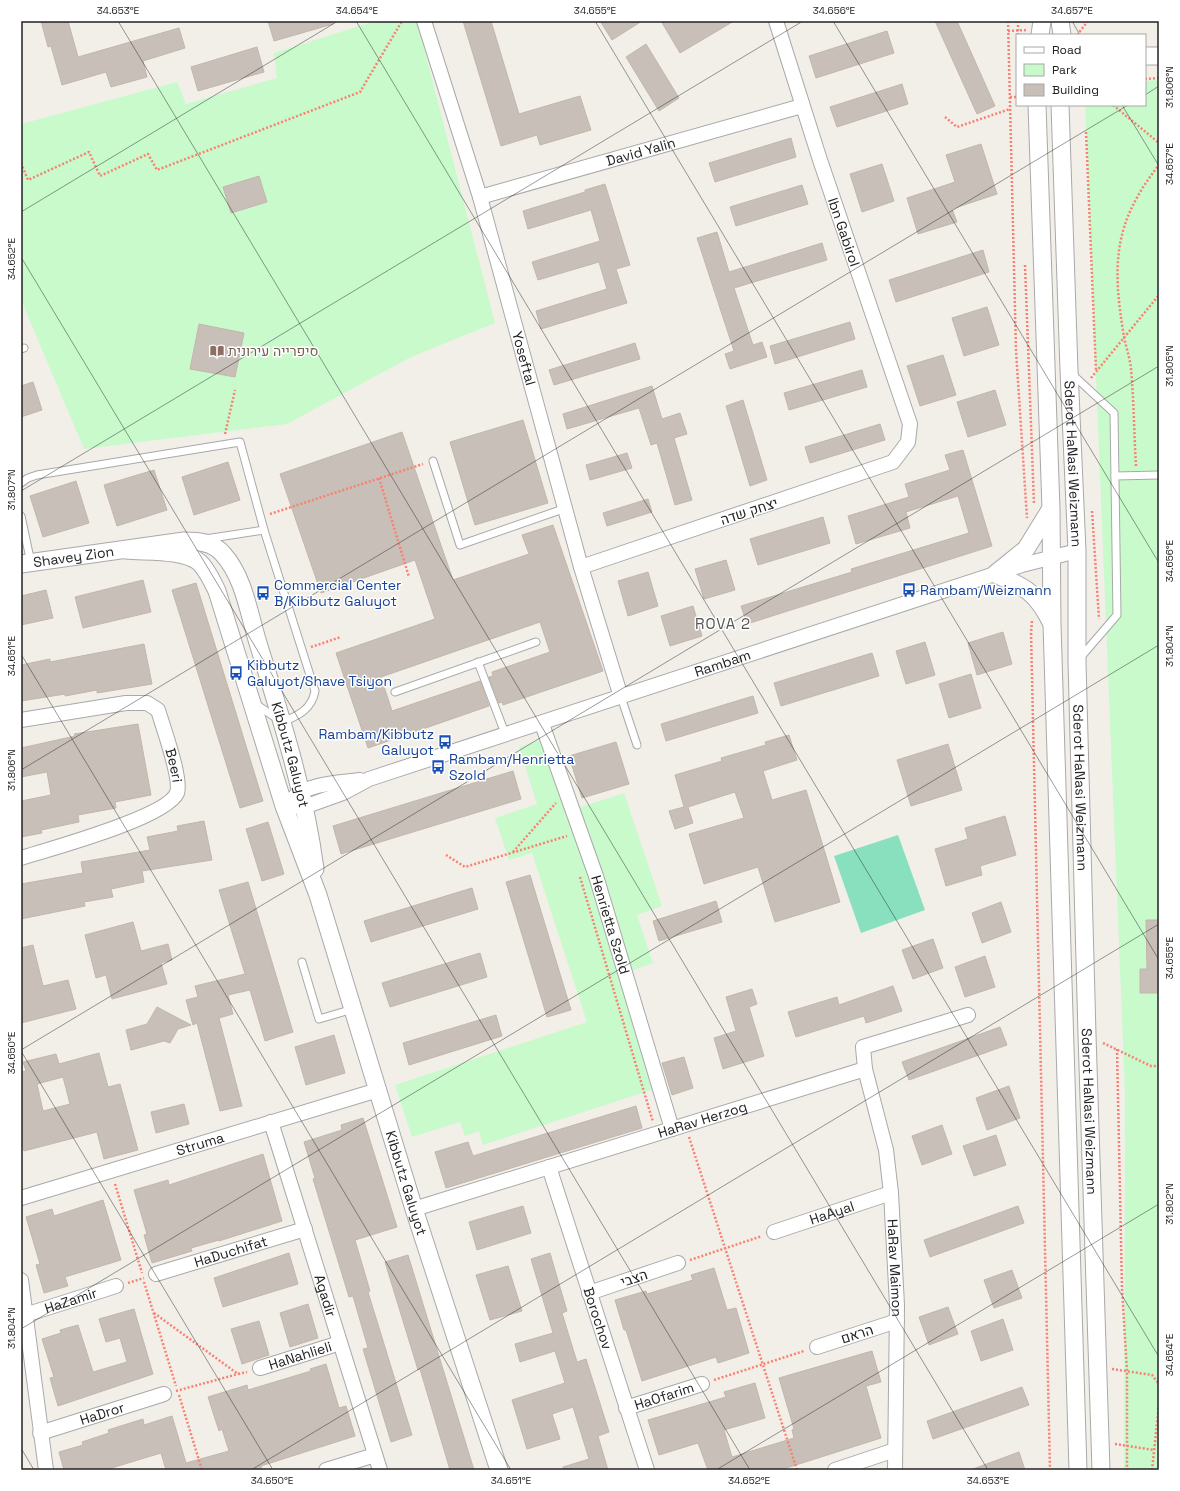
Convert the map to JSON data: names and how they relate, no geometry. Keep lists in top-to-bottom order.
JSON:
{
  "streets": {
    "street": [
      "David Yalin",
      "Ibn Gabirol",
      "Yoseftal",
      "Sderot HaNasi Weizmann",
      "יצחק שדה",
      "Shavey Zion",
      "Rambam",
      "Kibbutz Galuyot",
      "Beeri",
      "Henrietta Szold",
      "HaRav Herzog",
      "Struma",
      "HaAyal",
      "HaDuchifat",
      "HaRav Maimon",
      "הצבי",
      "Agadir",
      "HaZamir",
      "Borochov",
      "הראם",
      "HaNahlieli",
      "HaOfarim",
      "HaDror"
    ]
  },
  "crossings": [
    ["David Yalin", "Ibn Gabirol"],
    ["David Yalin", "Yoseftal"],
    ["Ibn Gabirol", "יצחק שדה"],
    ["Yoseftal", "יצחק שדה"],
    ["Yoseftal", "Rambam"],
    ["Sderot HaNasi Weizmann", "Rambam"],
    ["Shavey Zion", "Kibbutz Galuyot"],
    ["Rambam", "Kibbutz Galuyot"],
    ["Rambam", "Henrietta Szold"],
    ["Kibbutz Galuyot", "HaRav Herzog"],
    ["Kibbutz Galuyot", "Struma"],
    ["Henrietta Szold", "HaRav Herzog"],
    ["HaRav Herzog", "HaRav Maimon"],
    ["HaRav Herzog", "Borochov"],
    ["Struma", "Agadir"],
    ["HaAyal", "HaRav Maimon"],
    ["HaDuchifat", "Agadir"],
    ["HaRav Maimon", "הראם"],
    ["הצבי", "Borochov"],
    ["Agadir", "HaNahlieli"],
    ["Borochov", "HaOfarim"]
  ],
  "districts": ["ROVA 2"],
  "places": {
    "library": ["סיפרייה עירונית"],
    "bus stop": [
      "Rambam/Weizmann",
      "Commercial Center B/Kibbutz Galuyot",
      "Kibbutz Galuyot/Shave Tsiyon",
      "Rambam/Kibbutz Galuyot",
      "Rambam/Henrietta Szold"
    ]
  },
  "legend": ["Road", "Park", "Building"],
  "coordinates": [
    "34.653°E",
    "34.654°E",
    "34.655°E",
    "34.656°E",
    "34.657°E",
    "31.806°N",
    "34.652°E",
    "31.805°N",
    "31.807°N",
    "31.804°N",
    "34.651°E",
    "34.650°E",
    "31.802°N"
  ]
}
